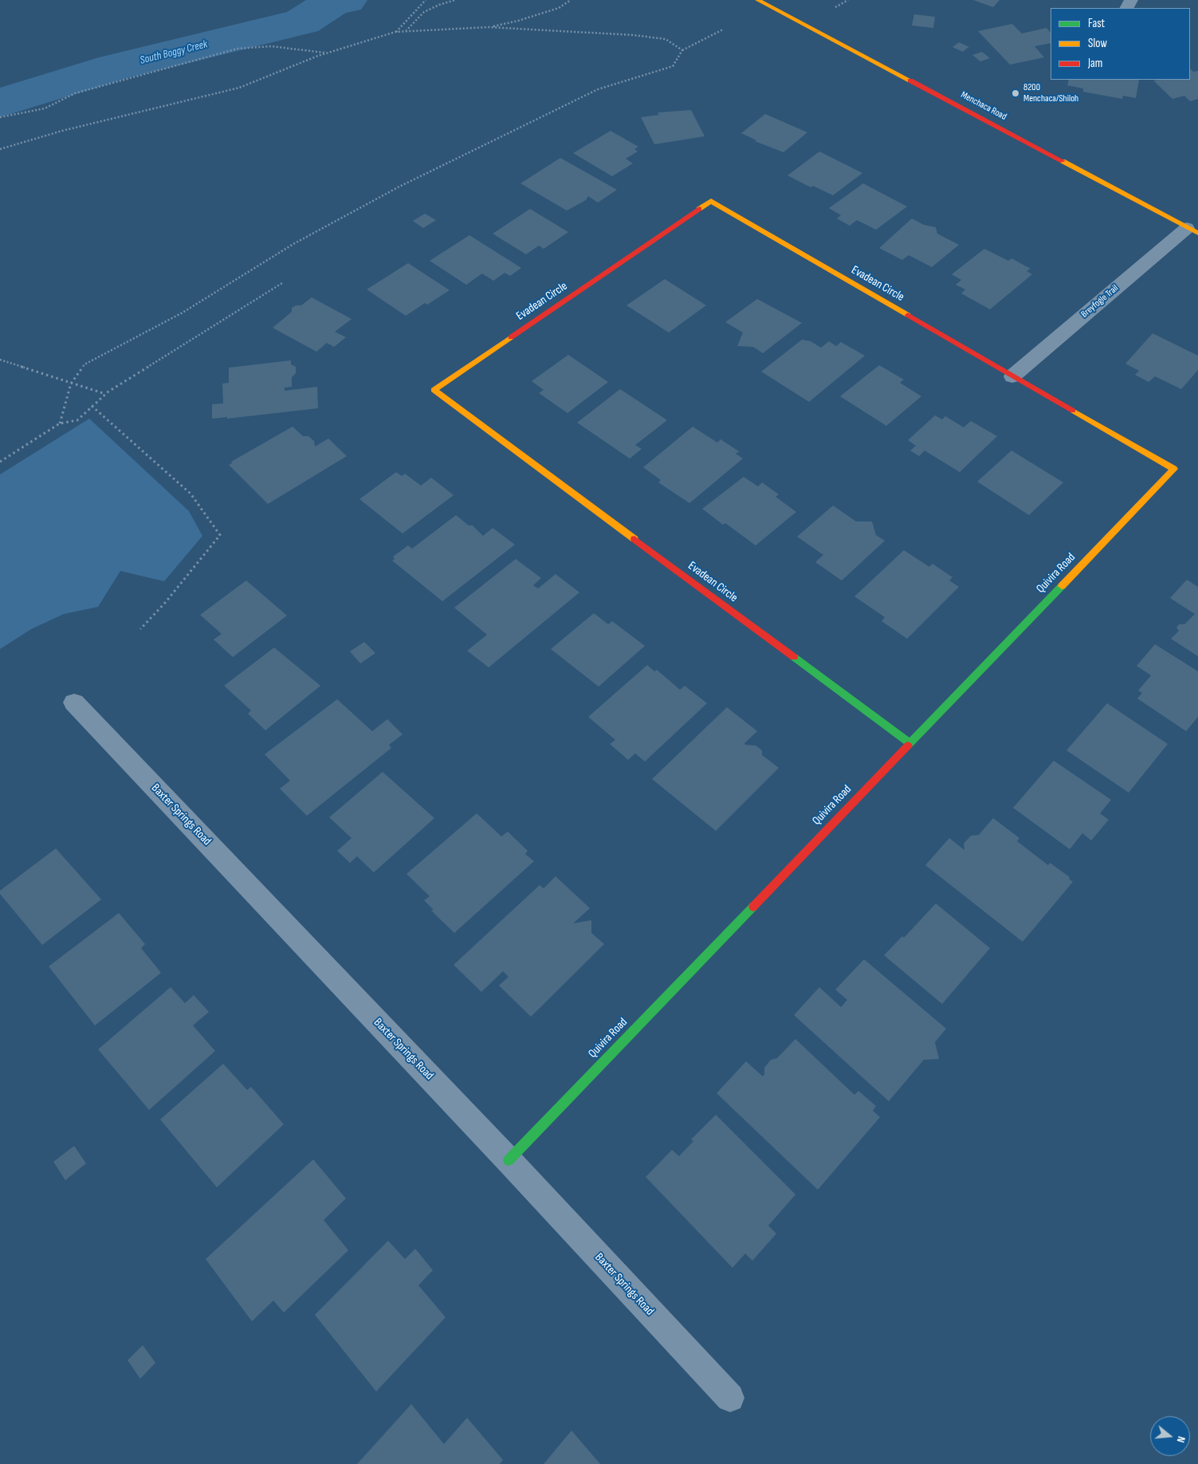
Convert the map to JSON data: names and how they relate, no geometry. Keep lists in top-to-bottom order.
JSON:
{
  "streets": {
    "street": [
      "Menchaca Road",
      "Evadean Circle",
      "Breyfogle Trail",
      "Quivira Road",
      "Baxter Springs Road"
    ]
  },
  "crossings": [
    ["Menchaca Road", "Breyfogle Trail"],
    ["Evadean Circle", "Breyfogle Trail"],
    ["Evadean Circle", "Quivira Road"],
    ["Quivira Road", "Baxter Springs Road"]
  ],
  "water": ["South Boggy Creek"],
  "places": ["8200 Menchaca/Shiloh"],
  "legend": ["Fast", "Slow", "Jam"],
  "north": "right"
}
